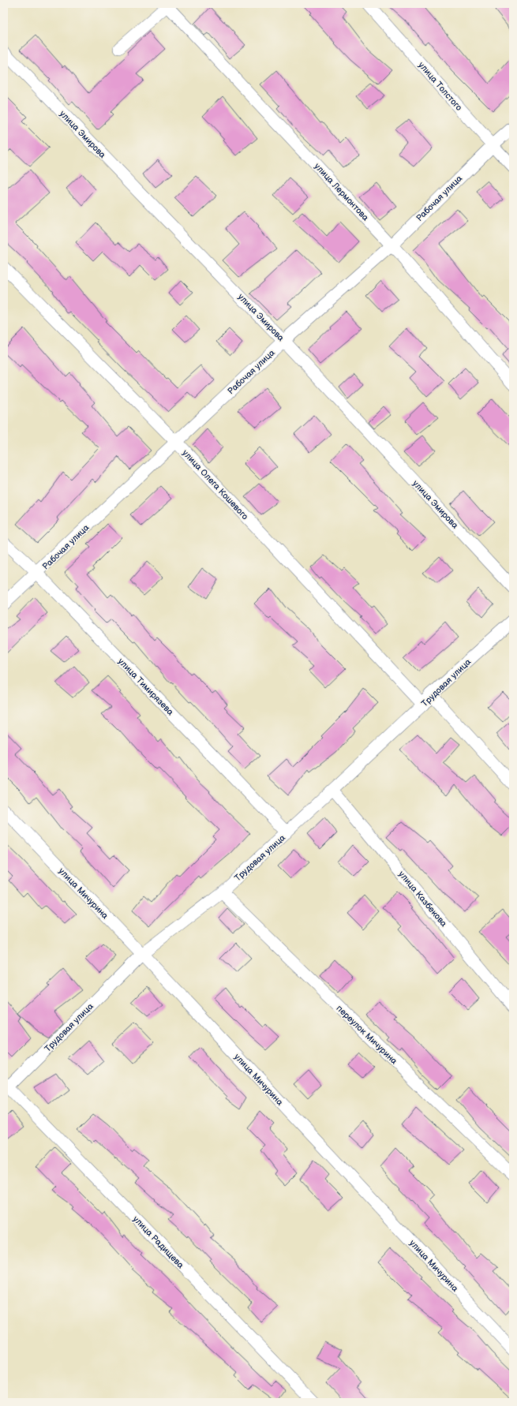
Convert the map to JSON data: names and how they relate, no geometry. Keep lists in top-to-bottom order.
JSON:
{
  "streets": {
    "street": [
      "улица Толстого",
      "улица Эмирова",
      "улица Лермонтова",
      "Рабочая улица",
      "улица Олега Кошевого",
      "Трудовая улица",
      "улица Тимирязева",
      "улица Мичурина",
      "улица Казбекова",
      "переулок Мичурина",
      "улица Радищева"
    ]
  },
  "crossings": [
    ["улица Толстого", "Рабочая улица"],
    ["улица Эмирова", "Рабочая улица"],
    ["улица Лермонтова", "Рабочая улица"],
    ["Рабочая улица", "улица Олега Кошевого"],
    ["Рабочая улица", "улица Тимирязева"],
    ["улица Олега Кошевого", "Трудовая улица"],
    ["Трудовая улица", "улица Тимирязева"],
    ["Трудовая улица", "улица Мичурина"],
    ["Трудовая улица", "улица Казбекова"],
    ["Трудовая улица", "переулок Мичурина"],
    ["Трудовая улица", "улица Радищева"]
  ]
}
